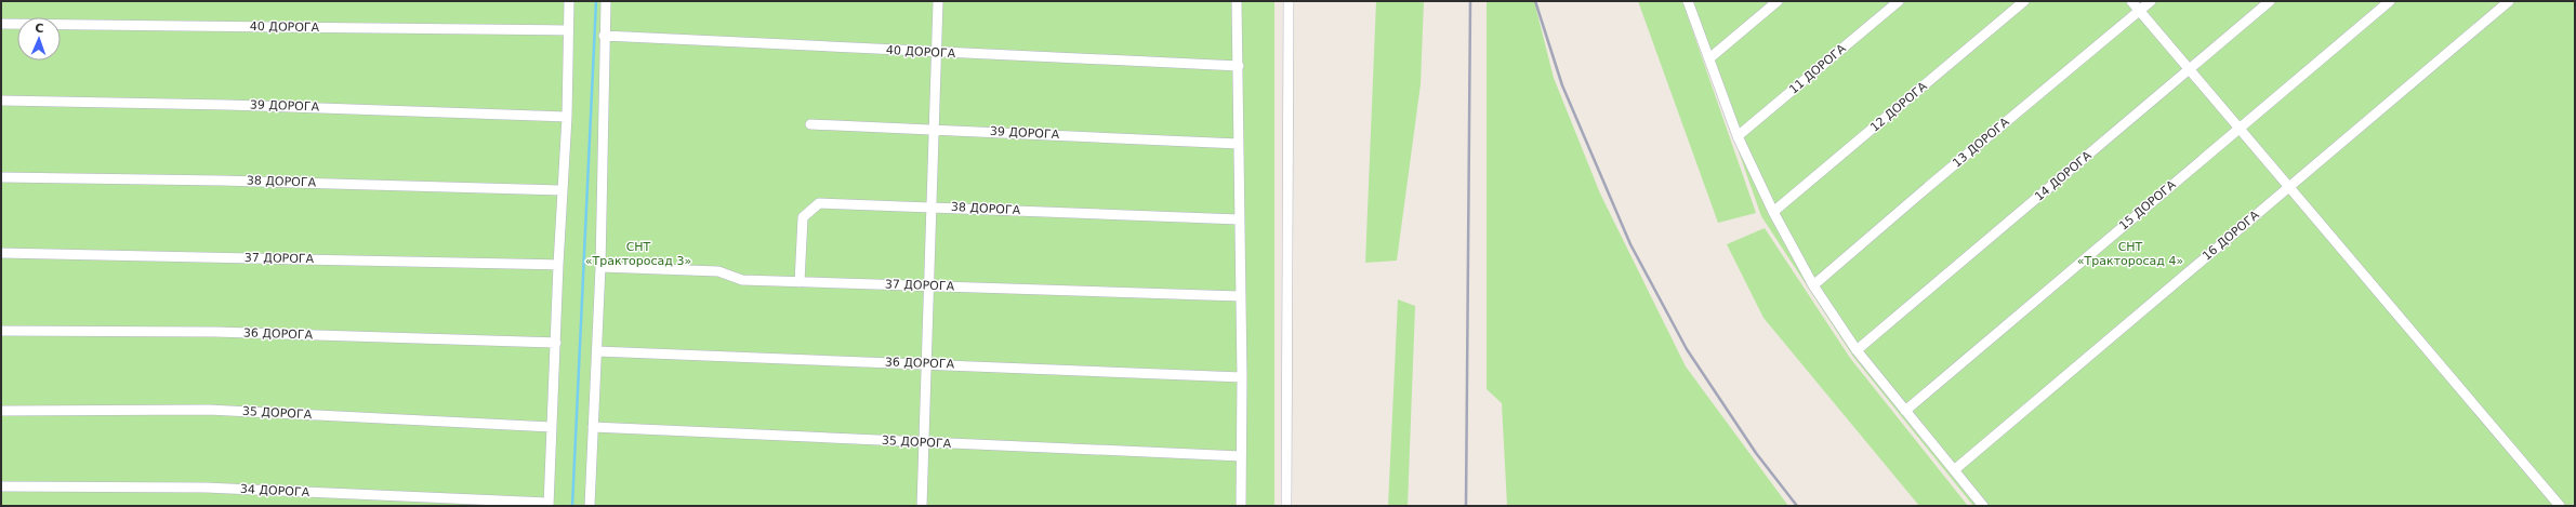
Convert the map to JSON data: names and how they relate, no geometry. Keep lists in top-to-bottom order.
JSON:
{
  "streets": {
    "street": [
      "40 ДОРОГА",
      "11 ДОРОГА",
      "39 ДОРОГА",
      "12 ДОРОГА",
      "13 ДОРОГА",
      "14 ДОРОГА",
      "38 ДОРОГА",
      "15 ДОРОГА",
      "16 ДОРОГА",
      "37 ДОРОГА",
      "36 ДОРОГА",
      "35 ДОРОГА",
      "34 ДОРОГА"
    ]
  },
  "crossings": [
    ["38 ДОРОГА", "37 ДОРОГА"]
  ],
  "parks": ["СНТ «Тракторосад 3»", "СНТ «Тракторосад 4»"],
  "north": "top"
}
